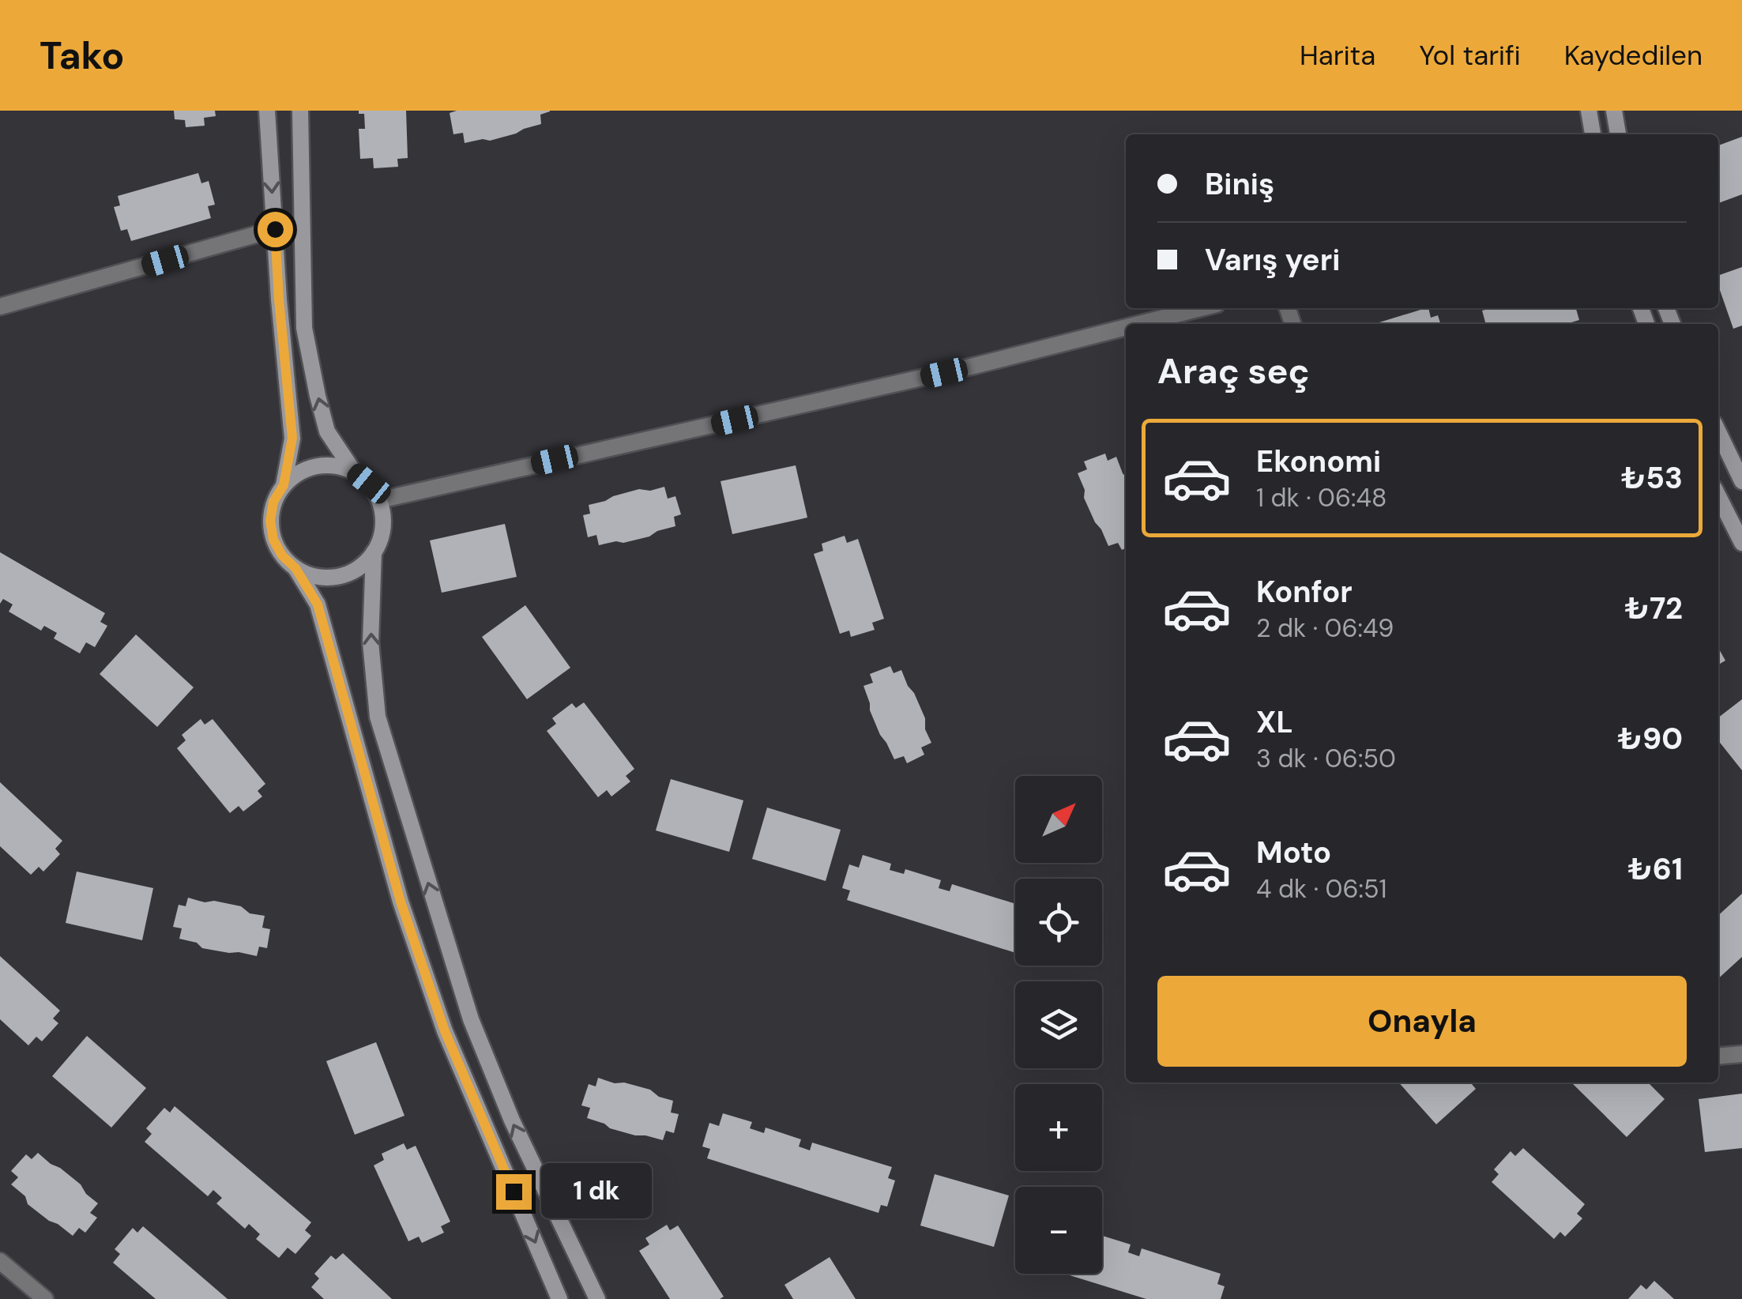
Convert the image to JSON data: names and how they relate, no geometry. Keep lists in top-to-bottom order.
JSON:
{
  "north": "top right",
  "page": {
    "header": "Tako",
    "nav": ["Harita", "Yol tarifi", "Kaydedilen"],
    "banner": ["Biniş", "Varış yeri"],
    "heading": "Araç seç",
    "list": [
      {
        "name": "Ekonomi",
        "note": "1 dk · 06:48",
        "value": "₺53"
      },
      {
        "name": "Konfor",
        "note": "2 dk · 06:49",
        "value": "₺72"
      },
      {
        "name": "XL",
        "note": "3 dk · 06:50",
        "value": "₺90"
      },
      {
        "name": "Moto",
        "note": "4 dk · 06:51",
        "value": "₺61"
      }
    ],
    "map_buttons": ["+", "−"],
    "buttons": "Onayla",
    "bubble": "1 dk"
  }
}
